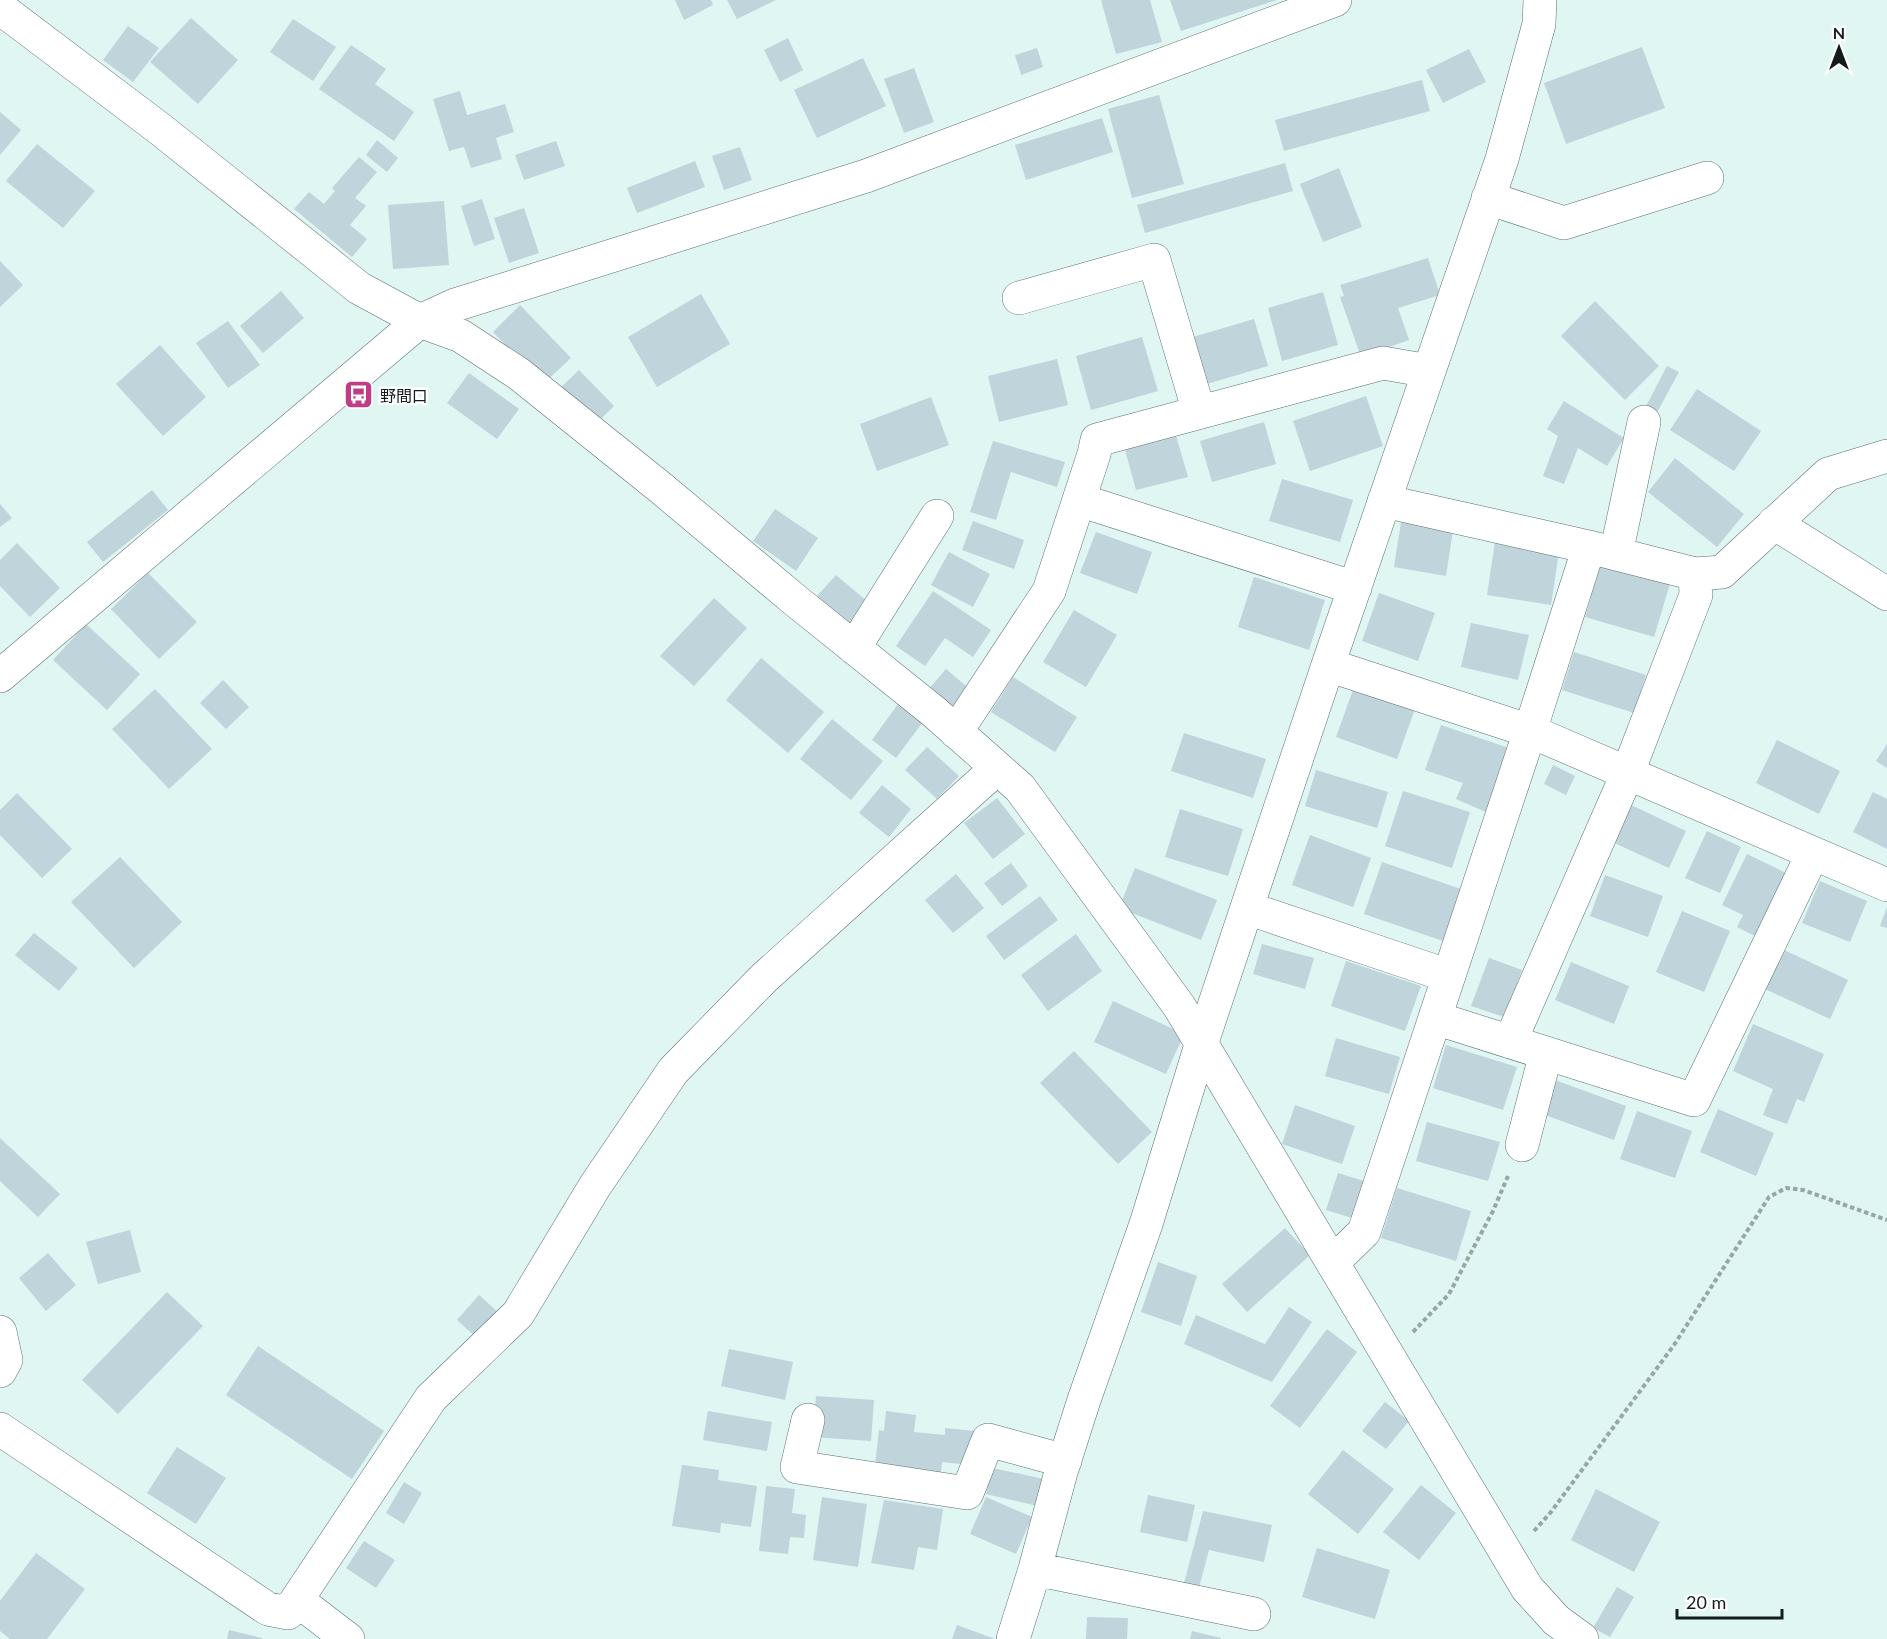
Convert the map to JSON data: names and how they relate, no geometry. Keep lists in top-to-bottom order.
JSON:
{
  "places": {
    "bus stop": ["野間口"]
  },
  "scale_bar": "20 m",
  "north": "top"
}
